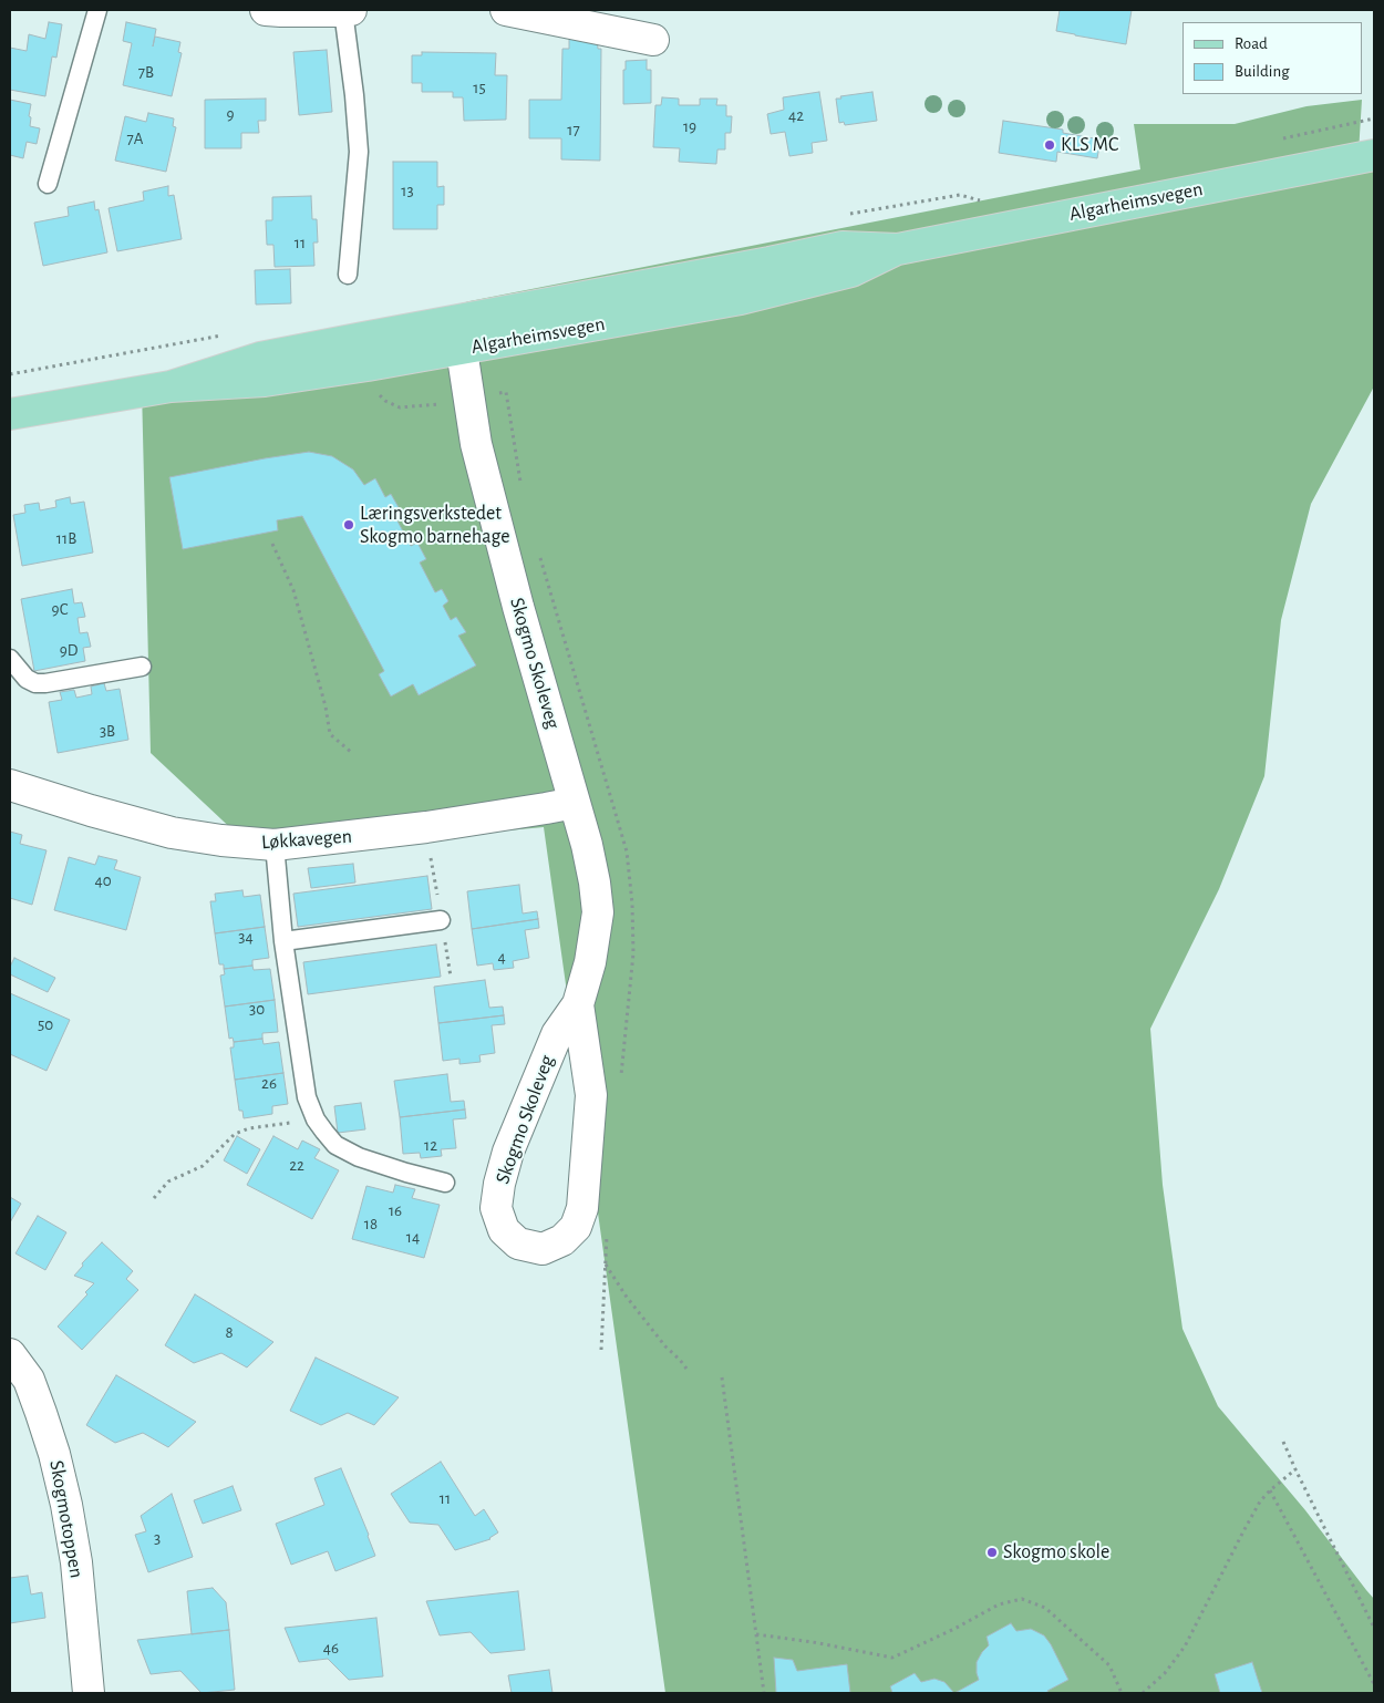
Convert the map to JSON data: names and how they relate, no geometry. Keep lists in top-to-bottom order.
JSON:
{
  "streets": {
    "main road": ["Algarheimsvegen"],
    "street": ["Skogmo Skoleveg", "Løkkavegen", "Skogmotoppen"]
  },
  "crossings": [
    ["Algarheimsvegen", "Skogmo Skoleveg"],
    ["Skogmo Skoleveg", "Løkkavegen"]
  ],
  "places": ["KLS MC", "Læringsverkstedet Skogmo barnehage", "Skogmo skole"],
  "house_numbers": [
    "7B",
    "15",
    "9",
    "42",
    "19",
    "17",
    "7A",
    "13",
    "11",
    "11B",
    "9C",
    "9D",
    "3B",
    "40",
    "34",
    "4",
    "30",
    "50",
    "26",
    "12",
    "22",
    "16",
    "18",
    "14",
    "8",
    "11",
    "3",
    "46"
  ],
  "legend": ["Road", "Building"]
}
